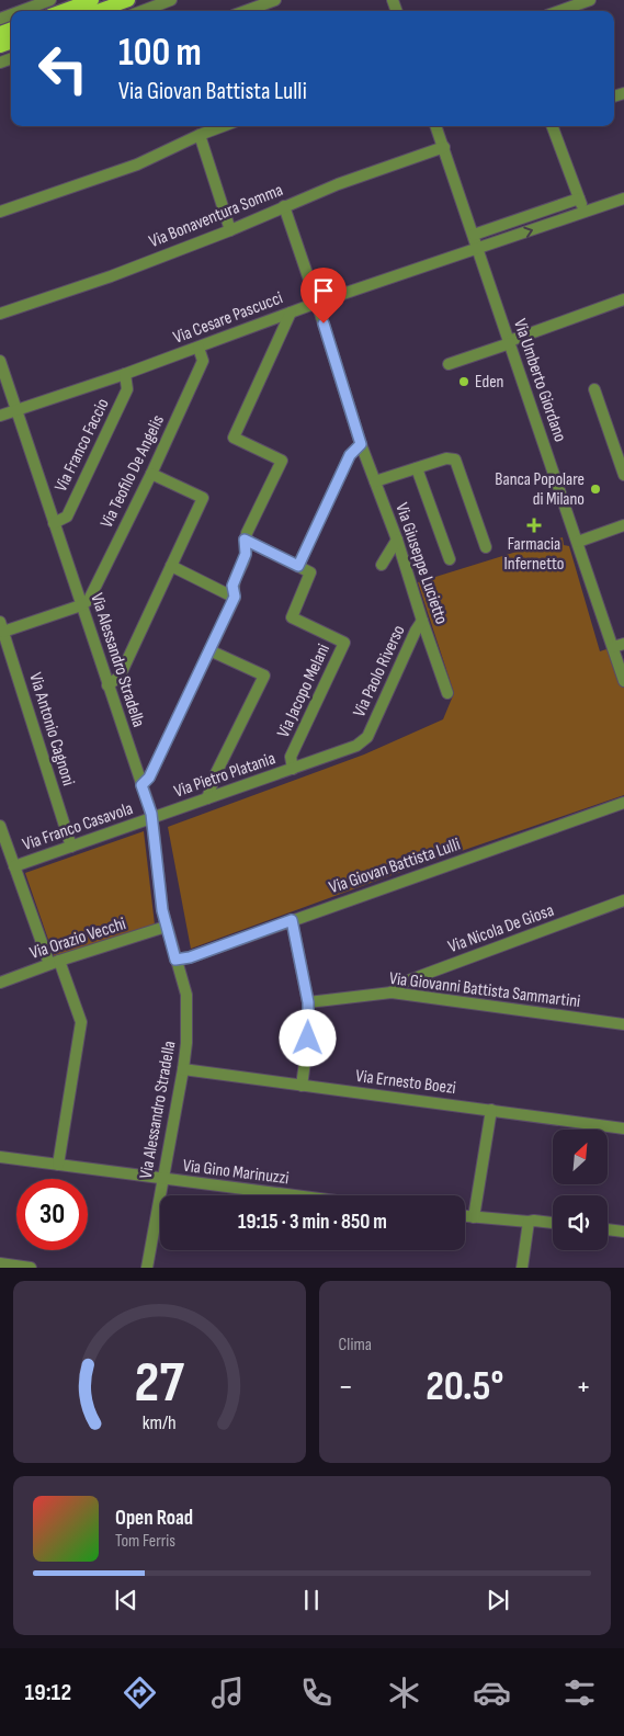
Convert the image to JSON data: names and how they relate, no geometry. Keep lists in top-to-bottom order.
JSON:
{
  "streets": {
    "street": [
      "Via Bonaventura Somma",
      "Via Cesare Pascucci",
      "Via Umberto Giordano",
      "Via Franco Faccio",
      "Via Teofilo De Angelis",
      "Via Giuseppe Lucietto",
      "Via Alessandro Stradella",
      "Via Paolo Riverso",
      "Via Jacopo Melani",
      "Via Antonio Cagnoni",
      "Via Pietro Platania",
      "Via Franco Casavola",
      "Via Giovan Battista Lulli",
      "Via Nicola De Giosa",
      "Via Orazio Vecchi",
      "Via Giovanni Battista Sammartini",
      "Via Ernesto Boezi",
      "Via Gino Marinuzzi"
    ]
  },
  "crossings": [
    ["Via Bonaventura Somma", "Via Umberto Giordano"],
    ["Via Bonaventura Somma", "Via Giuseppe Lucietto"],
    ["Via Cesare Pascucci", "Via Umberto Giordano"],
    ["Via Cesare Pascucci", "Via Franco Faccio"],
    ["Via Cesare Pascucci", "Via Teofilo De Angelis"],
    ["Via Cesare Pascucci", "Via Giuseppe Lucietto"],
    ["Via Cesare Pascucci", "Via Alessandro Stradella"],
    ["Via Franco Faccio", "Via Alessandro Stradella"],
    ["Via Teofilo De Angelis", "Via Alessandro Stradella"],
    ["Via Giuseppe Lucietto", "Via Paolo Riverso"],
    ["Via Alessandro Stradella", "Via Pietro Platania"],
    ["Via Alessandro Stradella", "Via Franco Casavola"],
    ["Via Alessandro Stradella", "Via Giovan Battista Lulli"],
    ["Via Alessandro Stradella", "Via Orazio Vecchi"],
    ["Via Alessandro Stradella", "Via Ernesto Boezi"],
    ["Via Alessandro Stradella", "Via Gino Marinuzzi"],
    ["Via Paolo Riverso", "Via Pietro Platania"],
    ["Via Jacopo Melani", "Via Pietro Platania"],
    ["Via Antonio Cagnoni", "Via Franco Casavola"],
    ["Via Pietro Platania", "Via Franco Casavola"],
    ["Via Nicola De Giosa", "Via Giovanni Battista Sammartini"]
  ],
  "places": {
    "other": ["Eden", "Banca Popolare di Milano"],
    "health": ["Farmacia Infernetto"]
  },
  "north": "top right",
  "page": {
    "turn": ["100 m", "Via Giovan Battista Lulli"],
    "limit": "30",
    "trip": "19:15 · 3 min · 850 m",
    "tile": "Clima",
    "heat": ["−", "20.5°", "+"],
    "song": ["Open Road", "Tom Ferris"],
    "tabs": "19:12",
    "gauge": ["27", "km/h"]
  }
}
